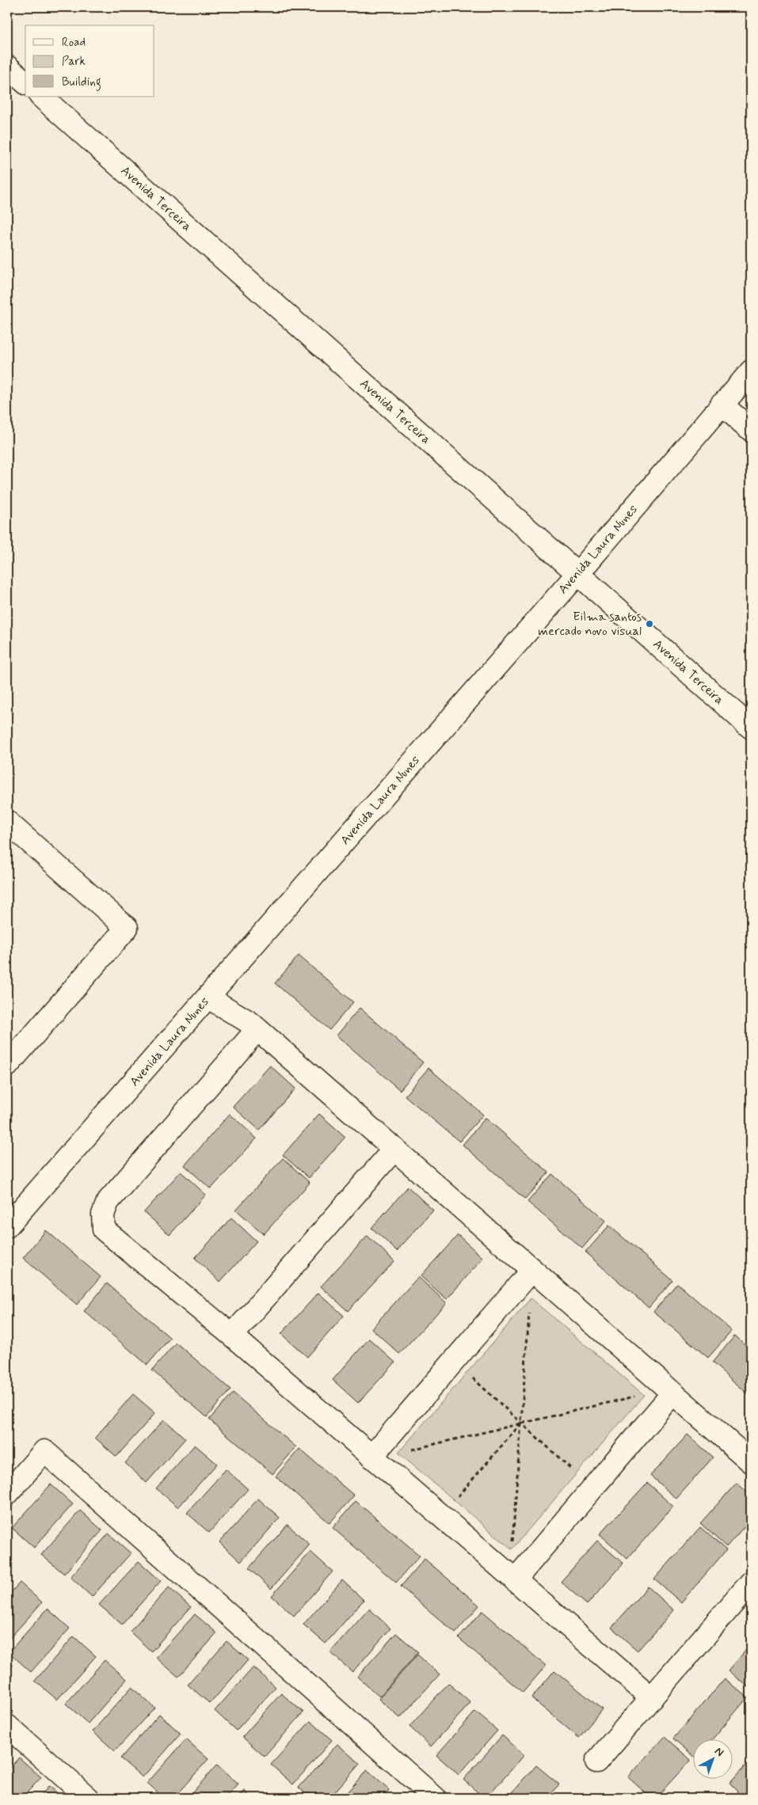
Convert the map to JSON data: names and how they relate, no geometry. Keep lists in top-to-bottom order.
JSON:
{
  "streets": {
    "street": ["Avenida Terceira", "Avenida Laura Nunes"]
  },
  "crossings": [
    ["Avenida Terceira", "Avenida Laura Nunes"]
  ],
  "places": ["Eilma santos mercado novo visual"],
  "legend": ["Road", "Park", "Building"],
  "north": "top right"
}
